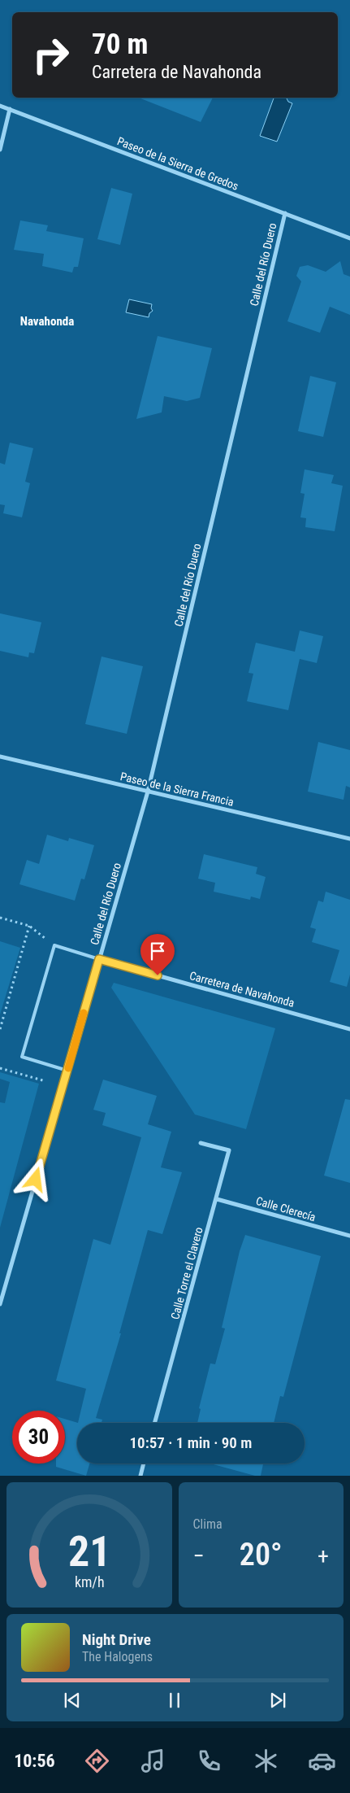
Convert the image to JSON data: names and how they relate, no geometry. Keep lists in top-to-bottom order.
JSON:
{
  "streets": {
    "street": [
      "Paseo de la Sierra de Gredos",
      "Calle del Río Duero",
      "Paseo de la Sierra Francia",
      "Carretera de Navahonda",
      "Calle Clerecía",
      "Calle Torre el Clavero"
    ]
  },
  "crossings": [
    ["Paseo de la Sierra de Gredos", "Calle del Río Duero"],
    ["Calle del Río Duero", "Paseo de la Sierra Francia"],
    ["Calle del Río Duero", "Carretera de Navahonda"],
    ["Calle Clerecía", "Calle Torre el Clavero"]
  ],
  "districts": ["Navahonda"],
  "page": {
    "turn": ["70 m", "Carretera de Navahonda"],
    "limit": "30",
    "trip": "10:57 · 1 min · 90 m",
    "tile": "Clima",
    "heat": ["−", "20°", "+"],
    "song": ["Night Drive", "The Halogens"],
    "tabs": "10:56",
    "gauge": ["21", "km/h"]
  }
}
